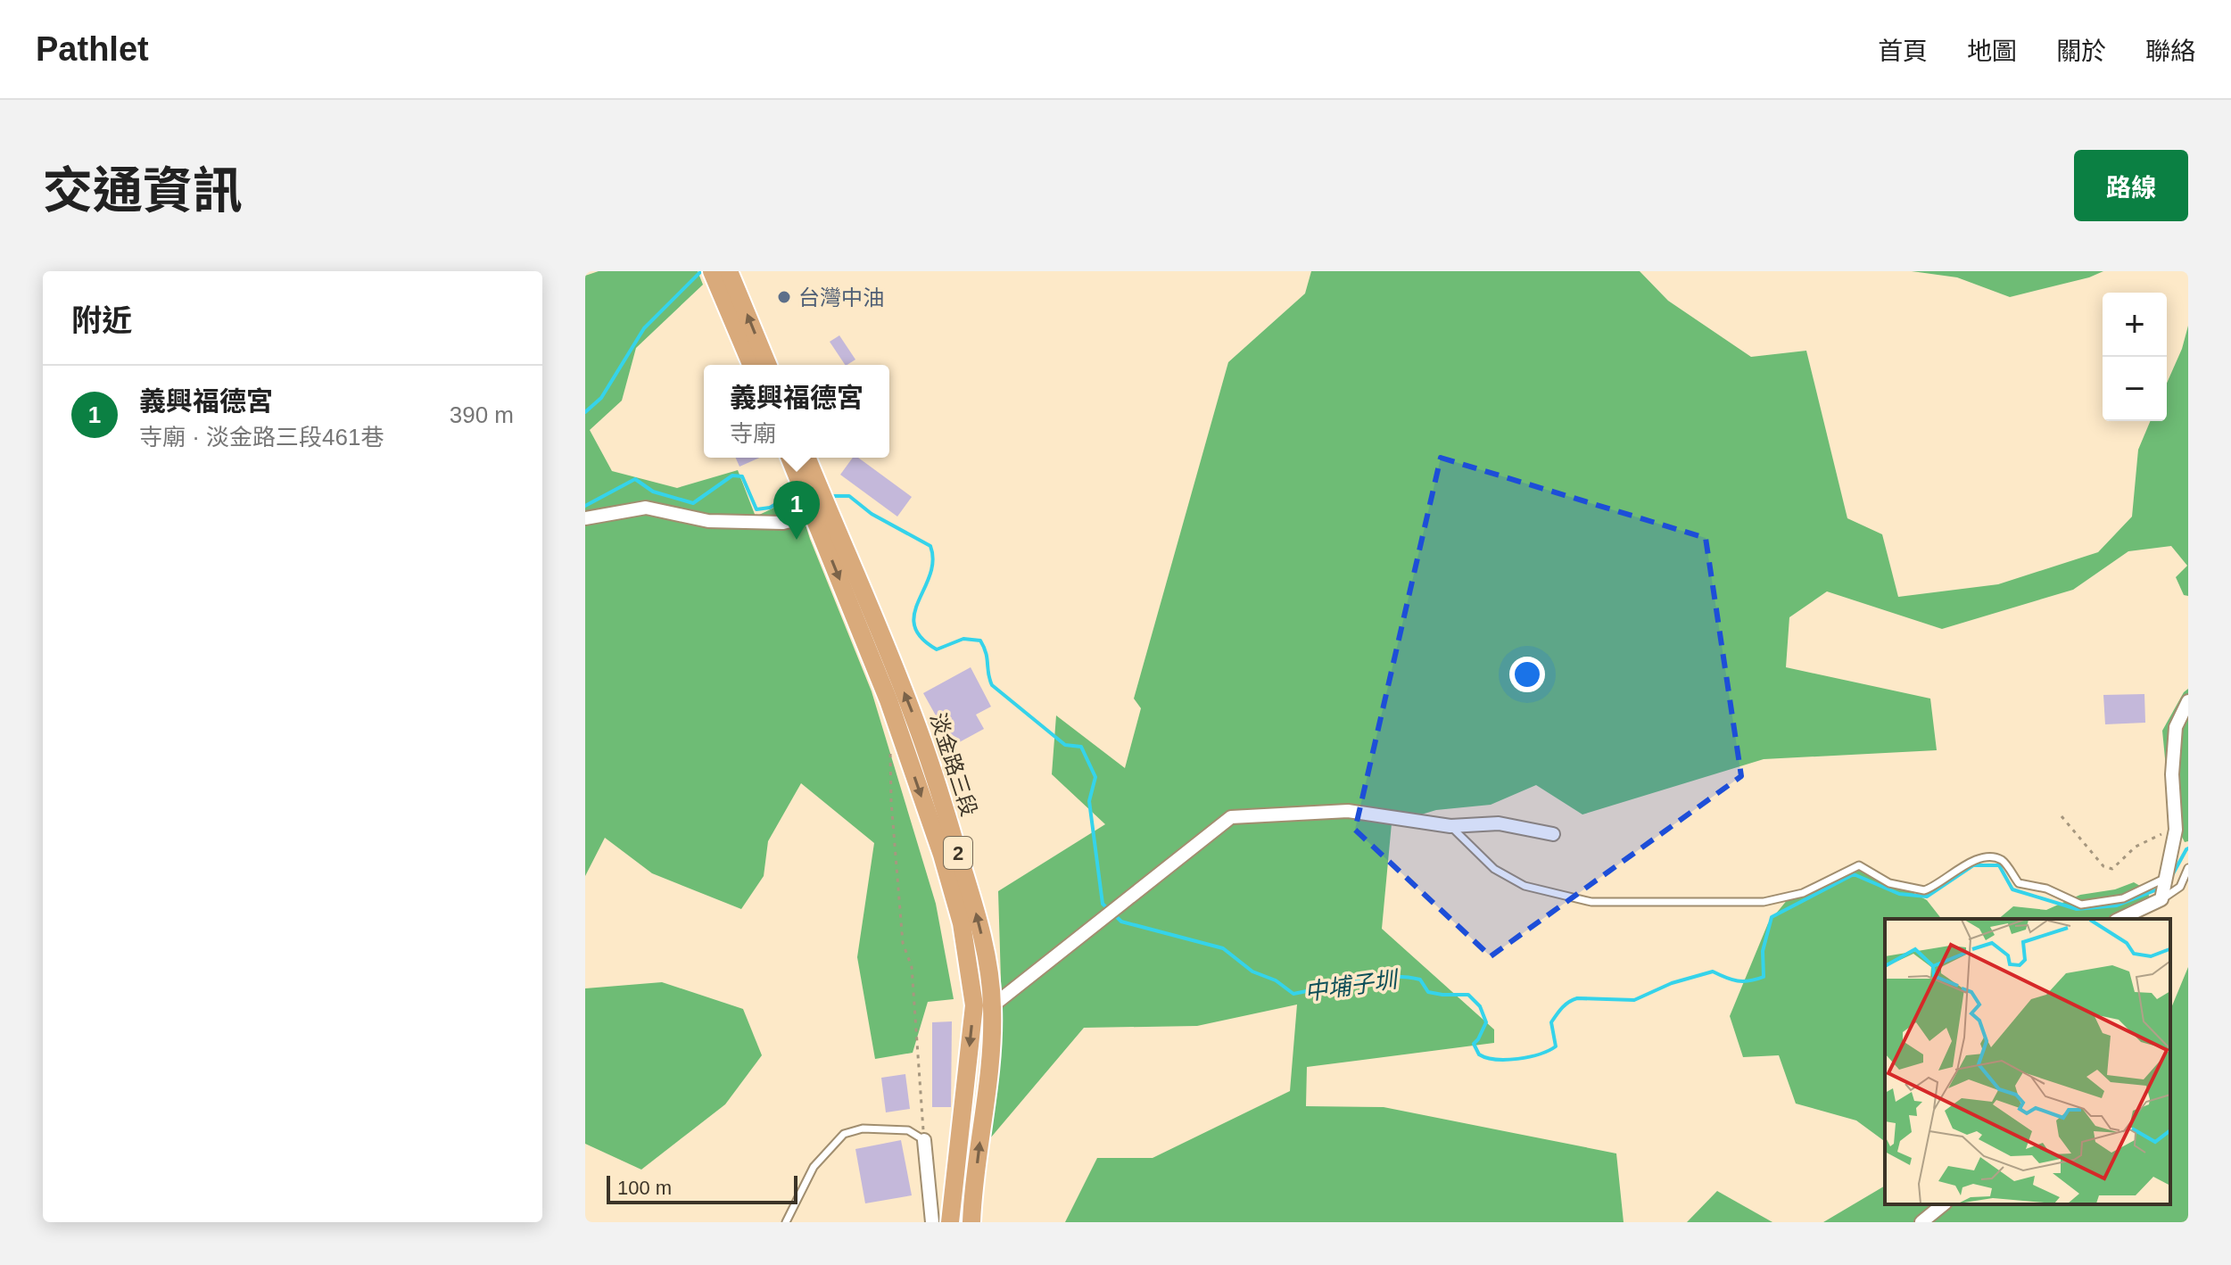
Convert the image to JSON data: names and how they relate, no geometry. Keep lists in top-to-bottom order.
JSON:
{
  "streets": {
    "main road": ["淡金路三段", "2"]
  },
  "crossings": [
    ["淡金路三段", "2"]
  ],
  "water": ["中埔子圳"],
  "places": ["台灣中油"],
  "scale_bar": "100 m",
  "page": {
    "header": "Pathlet",
    "nav": [
      "首頁",
      "地圖",
      "關於",
      "聯絡"
    ],
    "title": "交通資訊",
    "buttons": "路線",
    "heading": "附近",
    "map_buttons": ["+", "−"],
    "list": [
      {
        "mark": "1",
        "name": "義興福德宮",
        "note": "寺廟 · 淡金路三段461巷",
        "value": "390 m"
      }
    ],
    "popup": ["義興福德宮", "寺廟"],
    "pins": "1",
    "scale": "100 m"
  }
}
